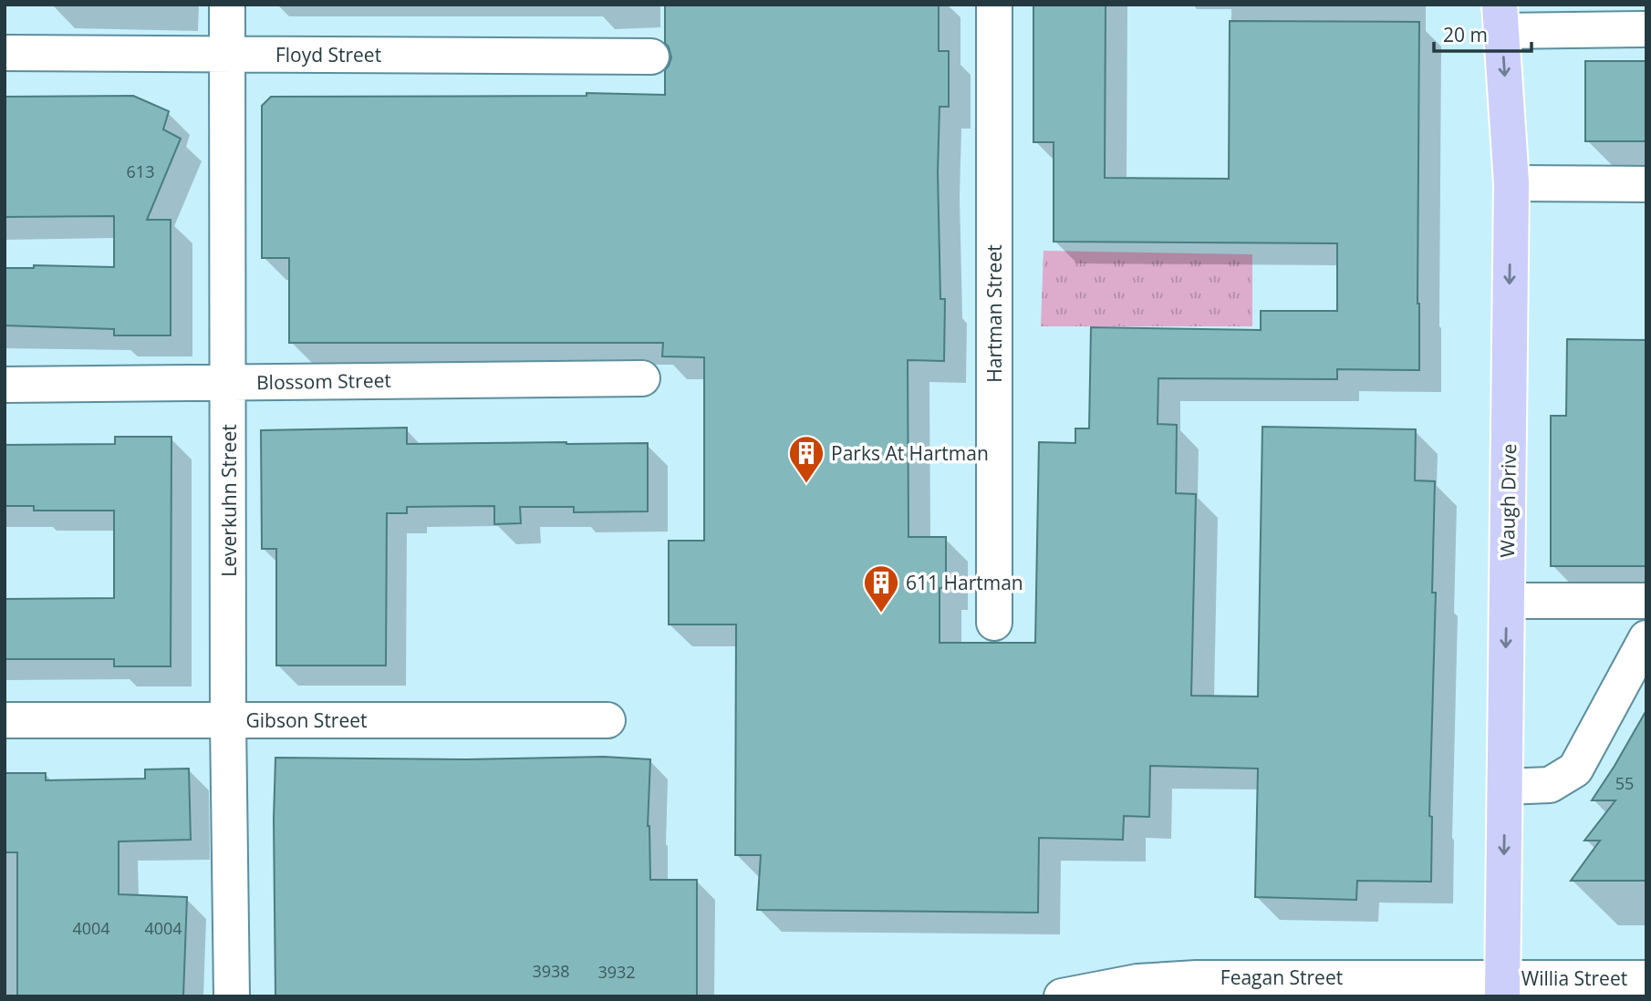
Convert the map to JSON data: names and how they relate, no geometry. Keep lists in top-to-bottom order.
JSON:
{
  "streets": {
    "main road": ["Waugh Drive"],
    "street": [
      "Floyd Street",
      "Hartman Street",
      "Blossom Street",
      "Leverkuhn Street",
      "Gibson Street",
      "Feagan Street",
      "Willia Street"
    ]
  },
  "crossings": [
    ["Floyd Street", "Leverkuhn Street"],
    ["Blossom Street", "Leverkuhn Street"],
    ["Leverkuhn Street", "Gibson Street"],
    ["Waugh Drive", "Feagan Street"],
    ["Waugh Drive", "Willia Street"],
    ["Feagan Street", "Willia Street"]
  ],
  "one_way": ["Waugh Drive"],
  "places": {
    "building": ["Parks At Hartman", "611 Hartman"]
  },
  "house_numbers": [
    "613",
    "55",
    "4004",
    "4004",
    "3938",
    "3932"
  ],
  "scale_bar": "20 m"
}
